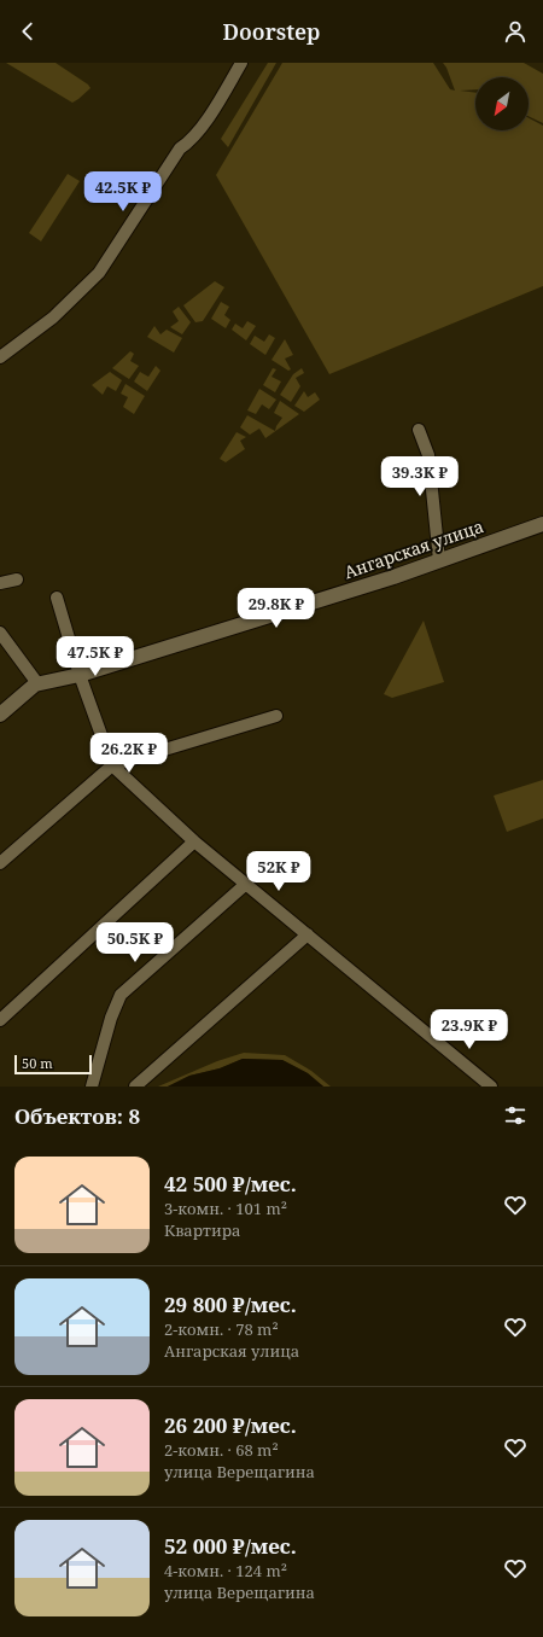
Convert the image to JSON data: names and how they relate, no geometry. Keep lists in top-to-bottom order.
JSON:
{
  "streets": {
    "street": ["Ангарская улица"]
  },
  "scale_bar": "50 m",
  "north": "bottom left",
  "page": {
    "header": "Doorstep",
    "price": [
      "42.5K ₽",
      "39.3K ₽",
      "29.8K ₽",
      "47.5K ₽",
      "26.2K ₽",
      "52K ₽",
      "50.5K ₽",
      "23.9K ₽"
    ],
    "scale": "50 m",
    "heading": "Объектов: 8",
    "list": [
      {
        "name": "42 500 ₽/мес.",
        "note": "3-комн. · 101 m² · Квартира"
      },
      {
        "name": "29 800 ₽/мес.",
        "note": "2-комн. · 78 m² · Ангарская улица"
      },
      {
        "name": "26 200 ₽/мес.",
        "note": "2-комн. · 68 m² · улица Верещагина"
      },
      {
        "name": "52 000 ₽/мес.",
        "note": "4-комн. · 124 m² · улица Верещагина"
      }
    ]
  }
}
